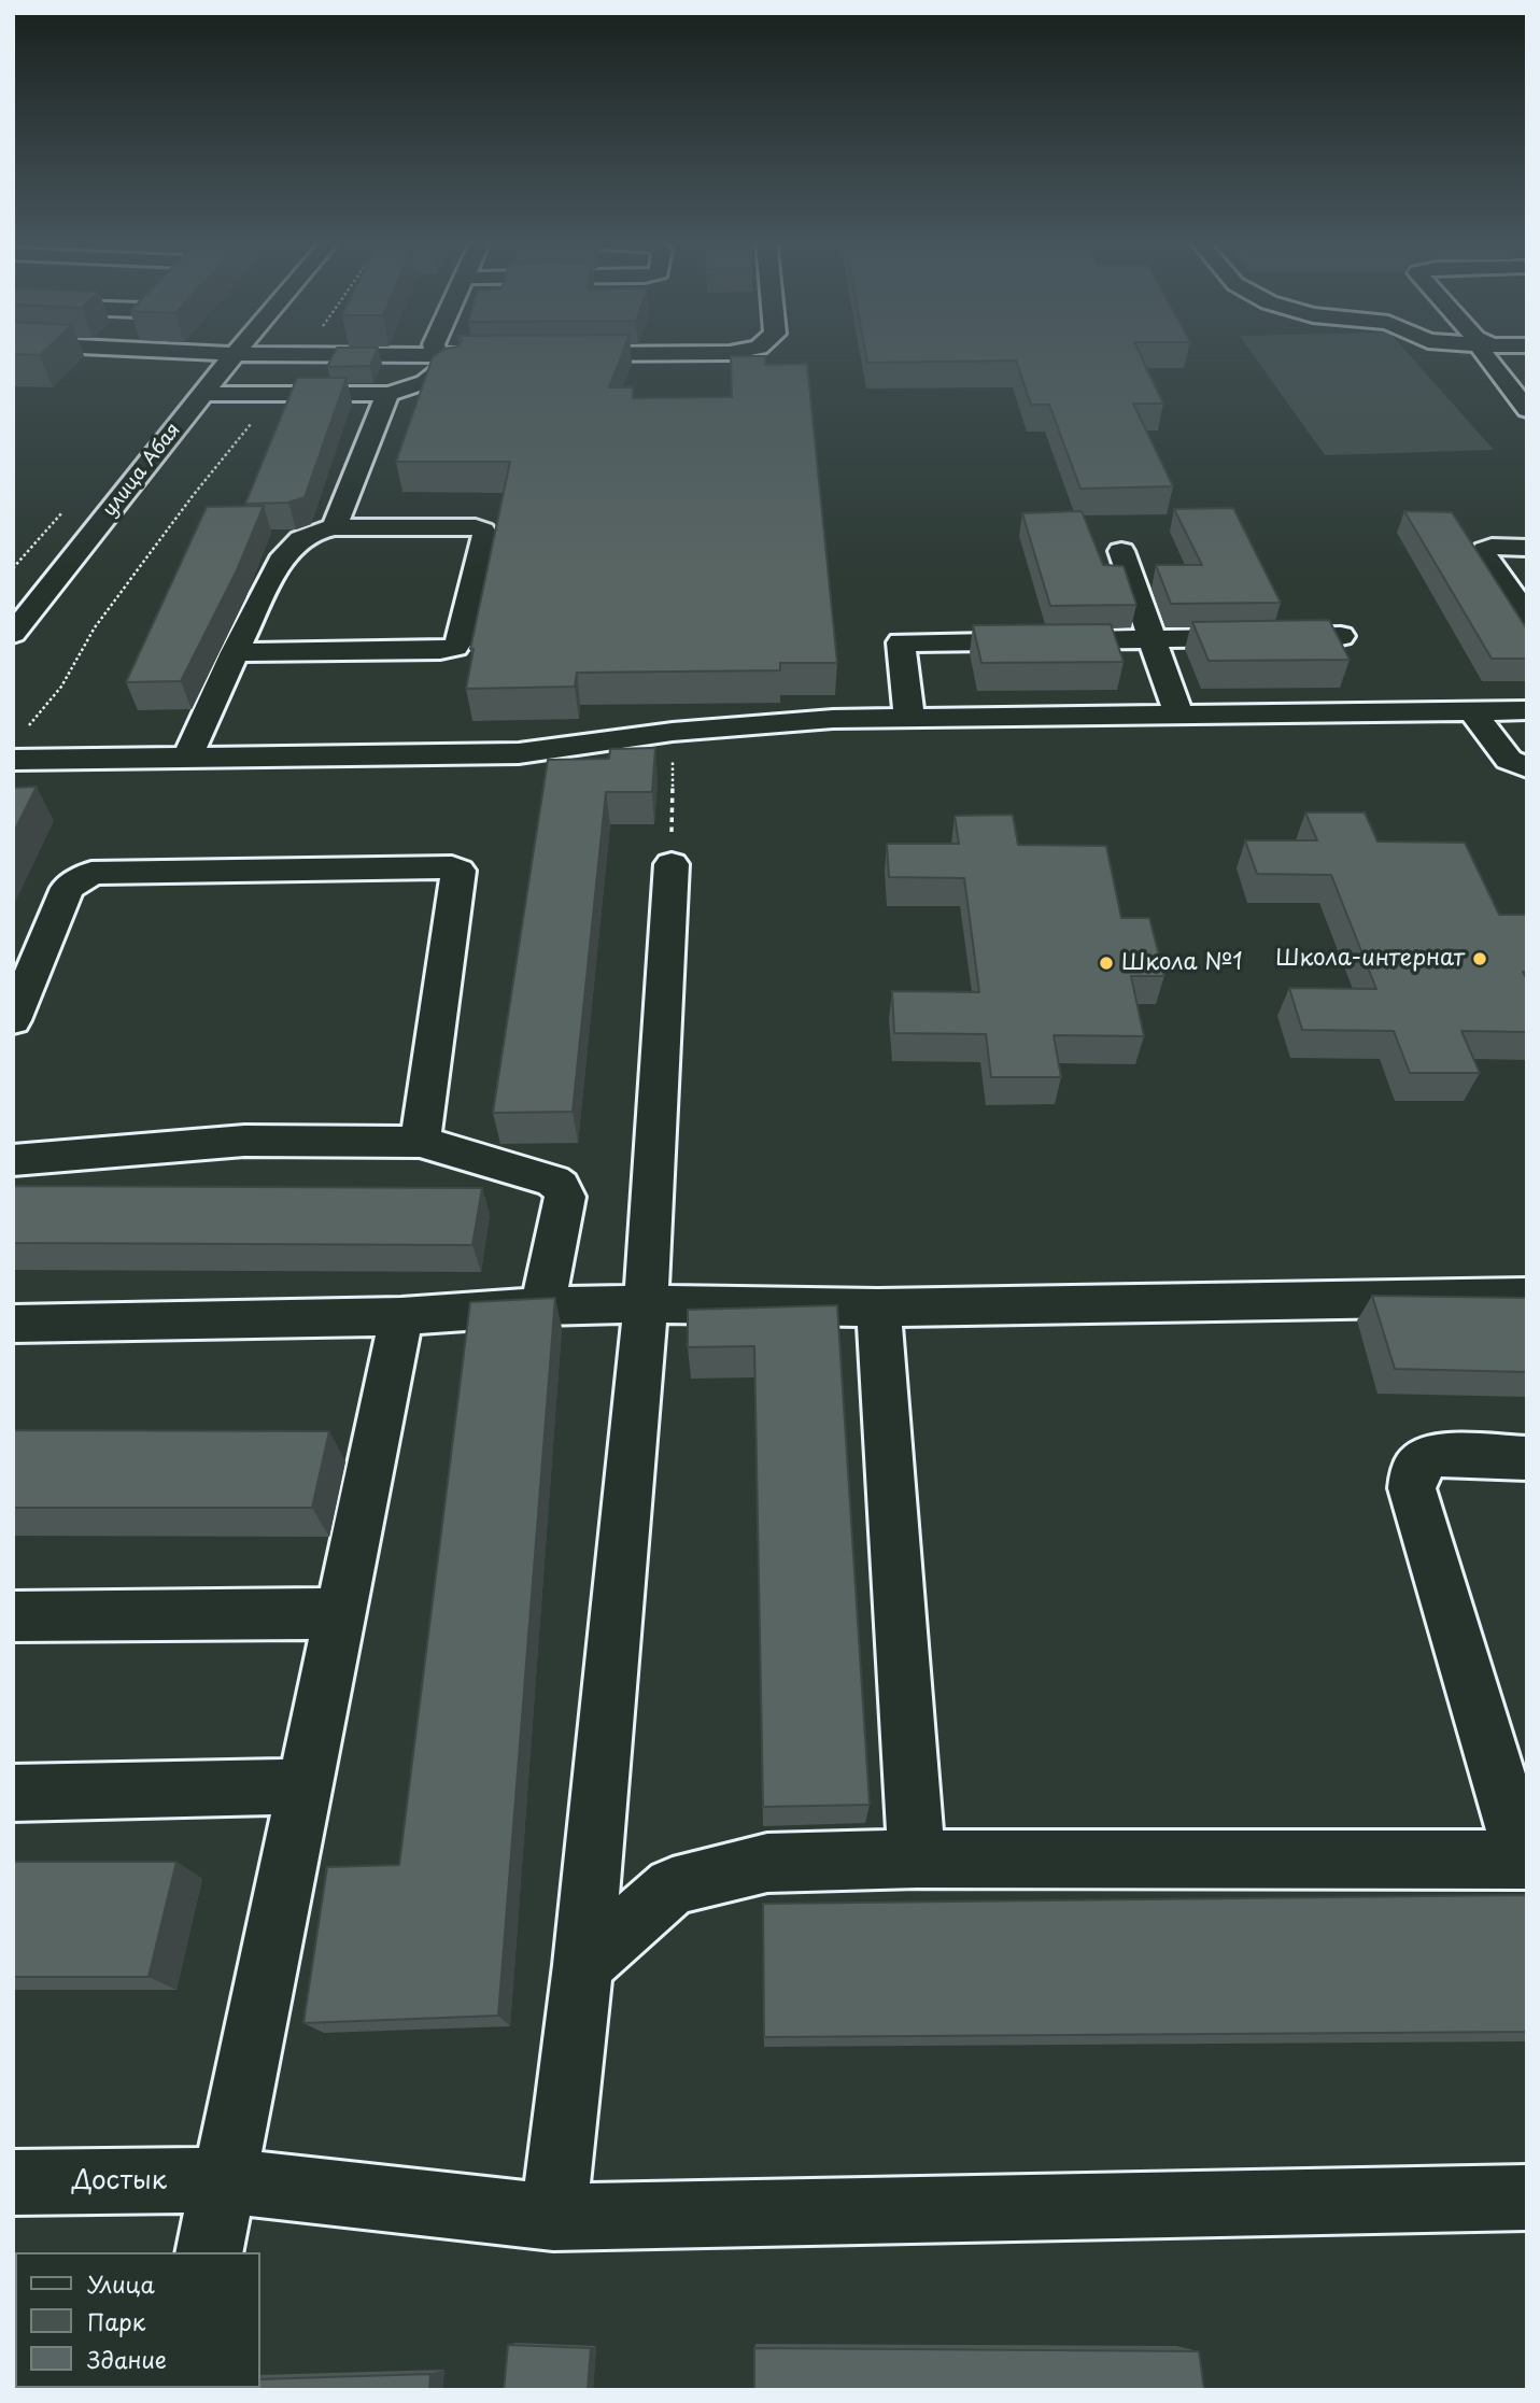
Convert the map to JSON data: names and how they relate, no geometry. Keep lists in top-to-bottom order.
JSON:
{
  "streets": {
    "street": ["улица Абая", "Достык"]
  },
  "places": ["Школа-интернат", "Школа №1"],
  "legend": ["Улица", "Парк", "Здание"]
}
